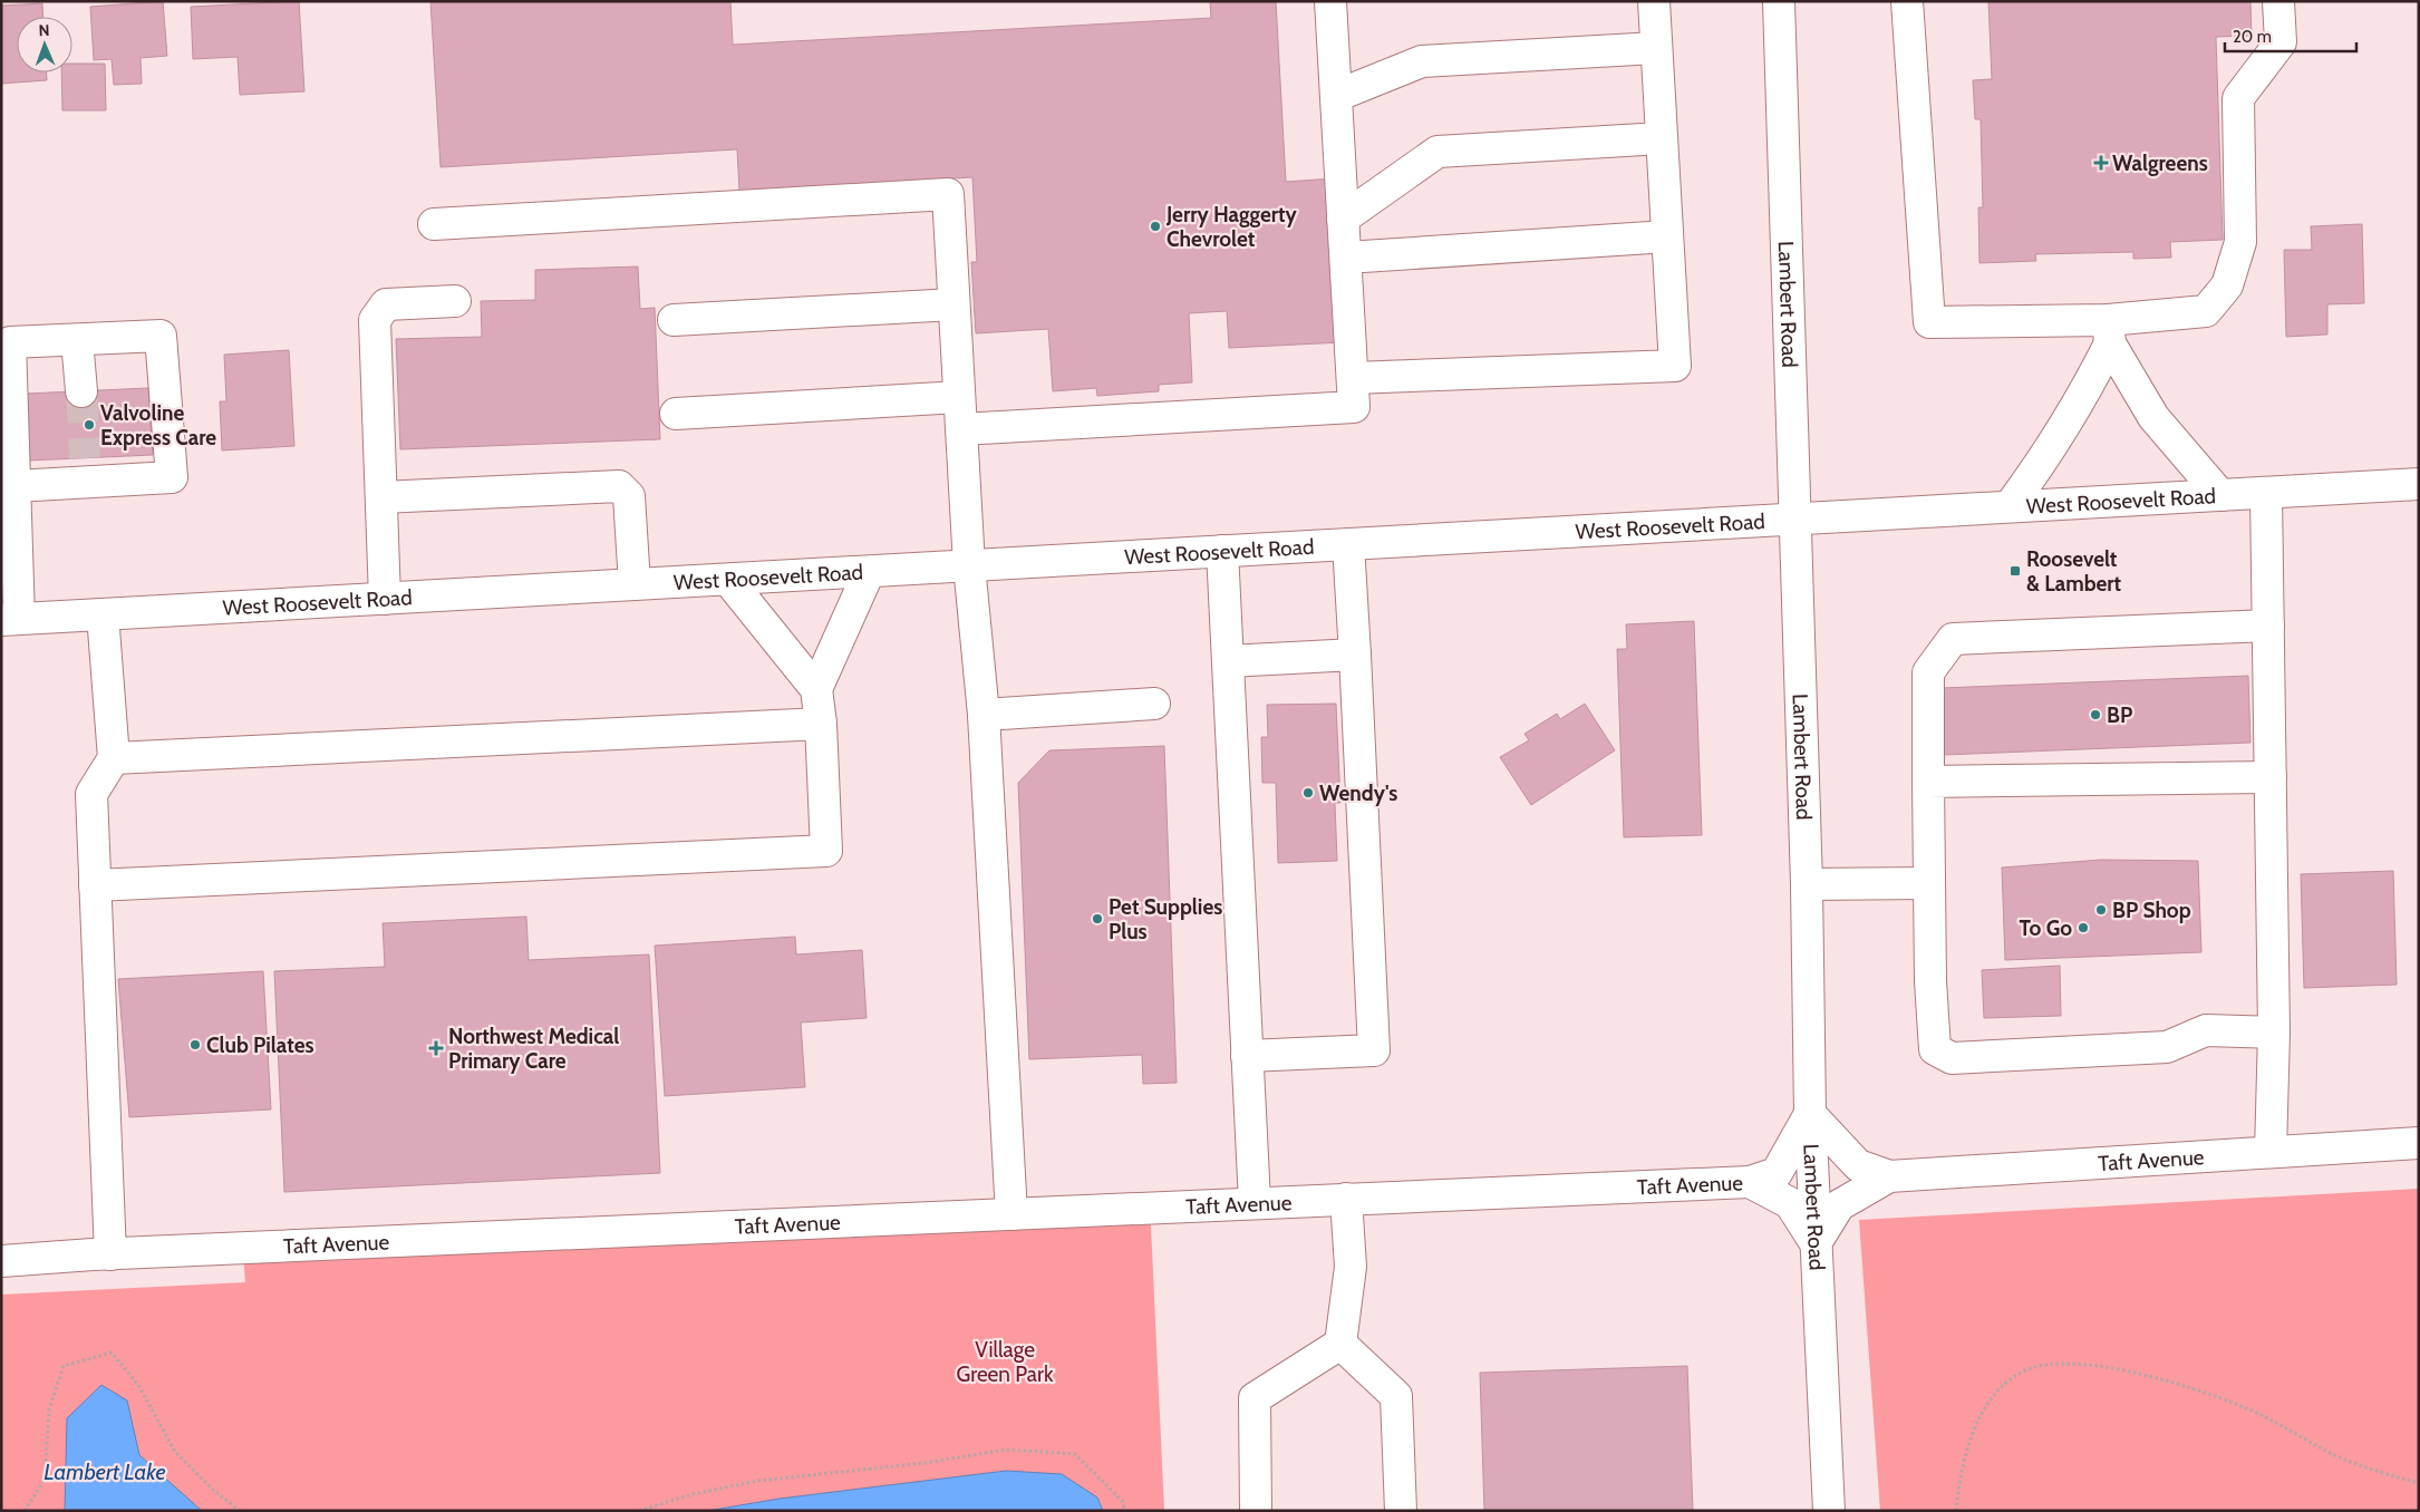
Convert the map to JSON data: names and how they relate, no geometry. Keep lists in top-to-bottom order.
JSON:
{
  "streets": {
    "street": ["Lambert Road", "West Roosevelt Road", "Taft Avenue"]
  },
  "crossings": [
    ["Lambert Road", "West Roosevelt Road"],
    ["Lambert Road", "Taft Avenue"]
  ],
  "water": ["Lambert Lake"],
  "parks": ["Village Green Park"],
  "places": {
    "health": ["Walgreens", "Northwest Medical Primary Care"],
    "other": [
      "Jerry Haggerty Chevrolet",
      "Valvoline Express Care",
      "BP",
      "Wendy's",
      "BP Shop",
      "Pet Supplies Plus",
      "To Go",
      "Club Pilates"
    ],
    "transit": ["Roosevelt & Lambert"]
  },
  "scale_bar": "20 m",
  "north": "top"
}
